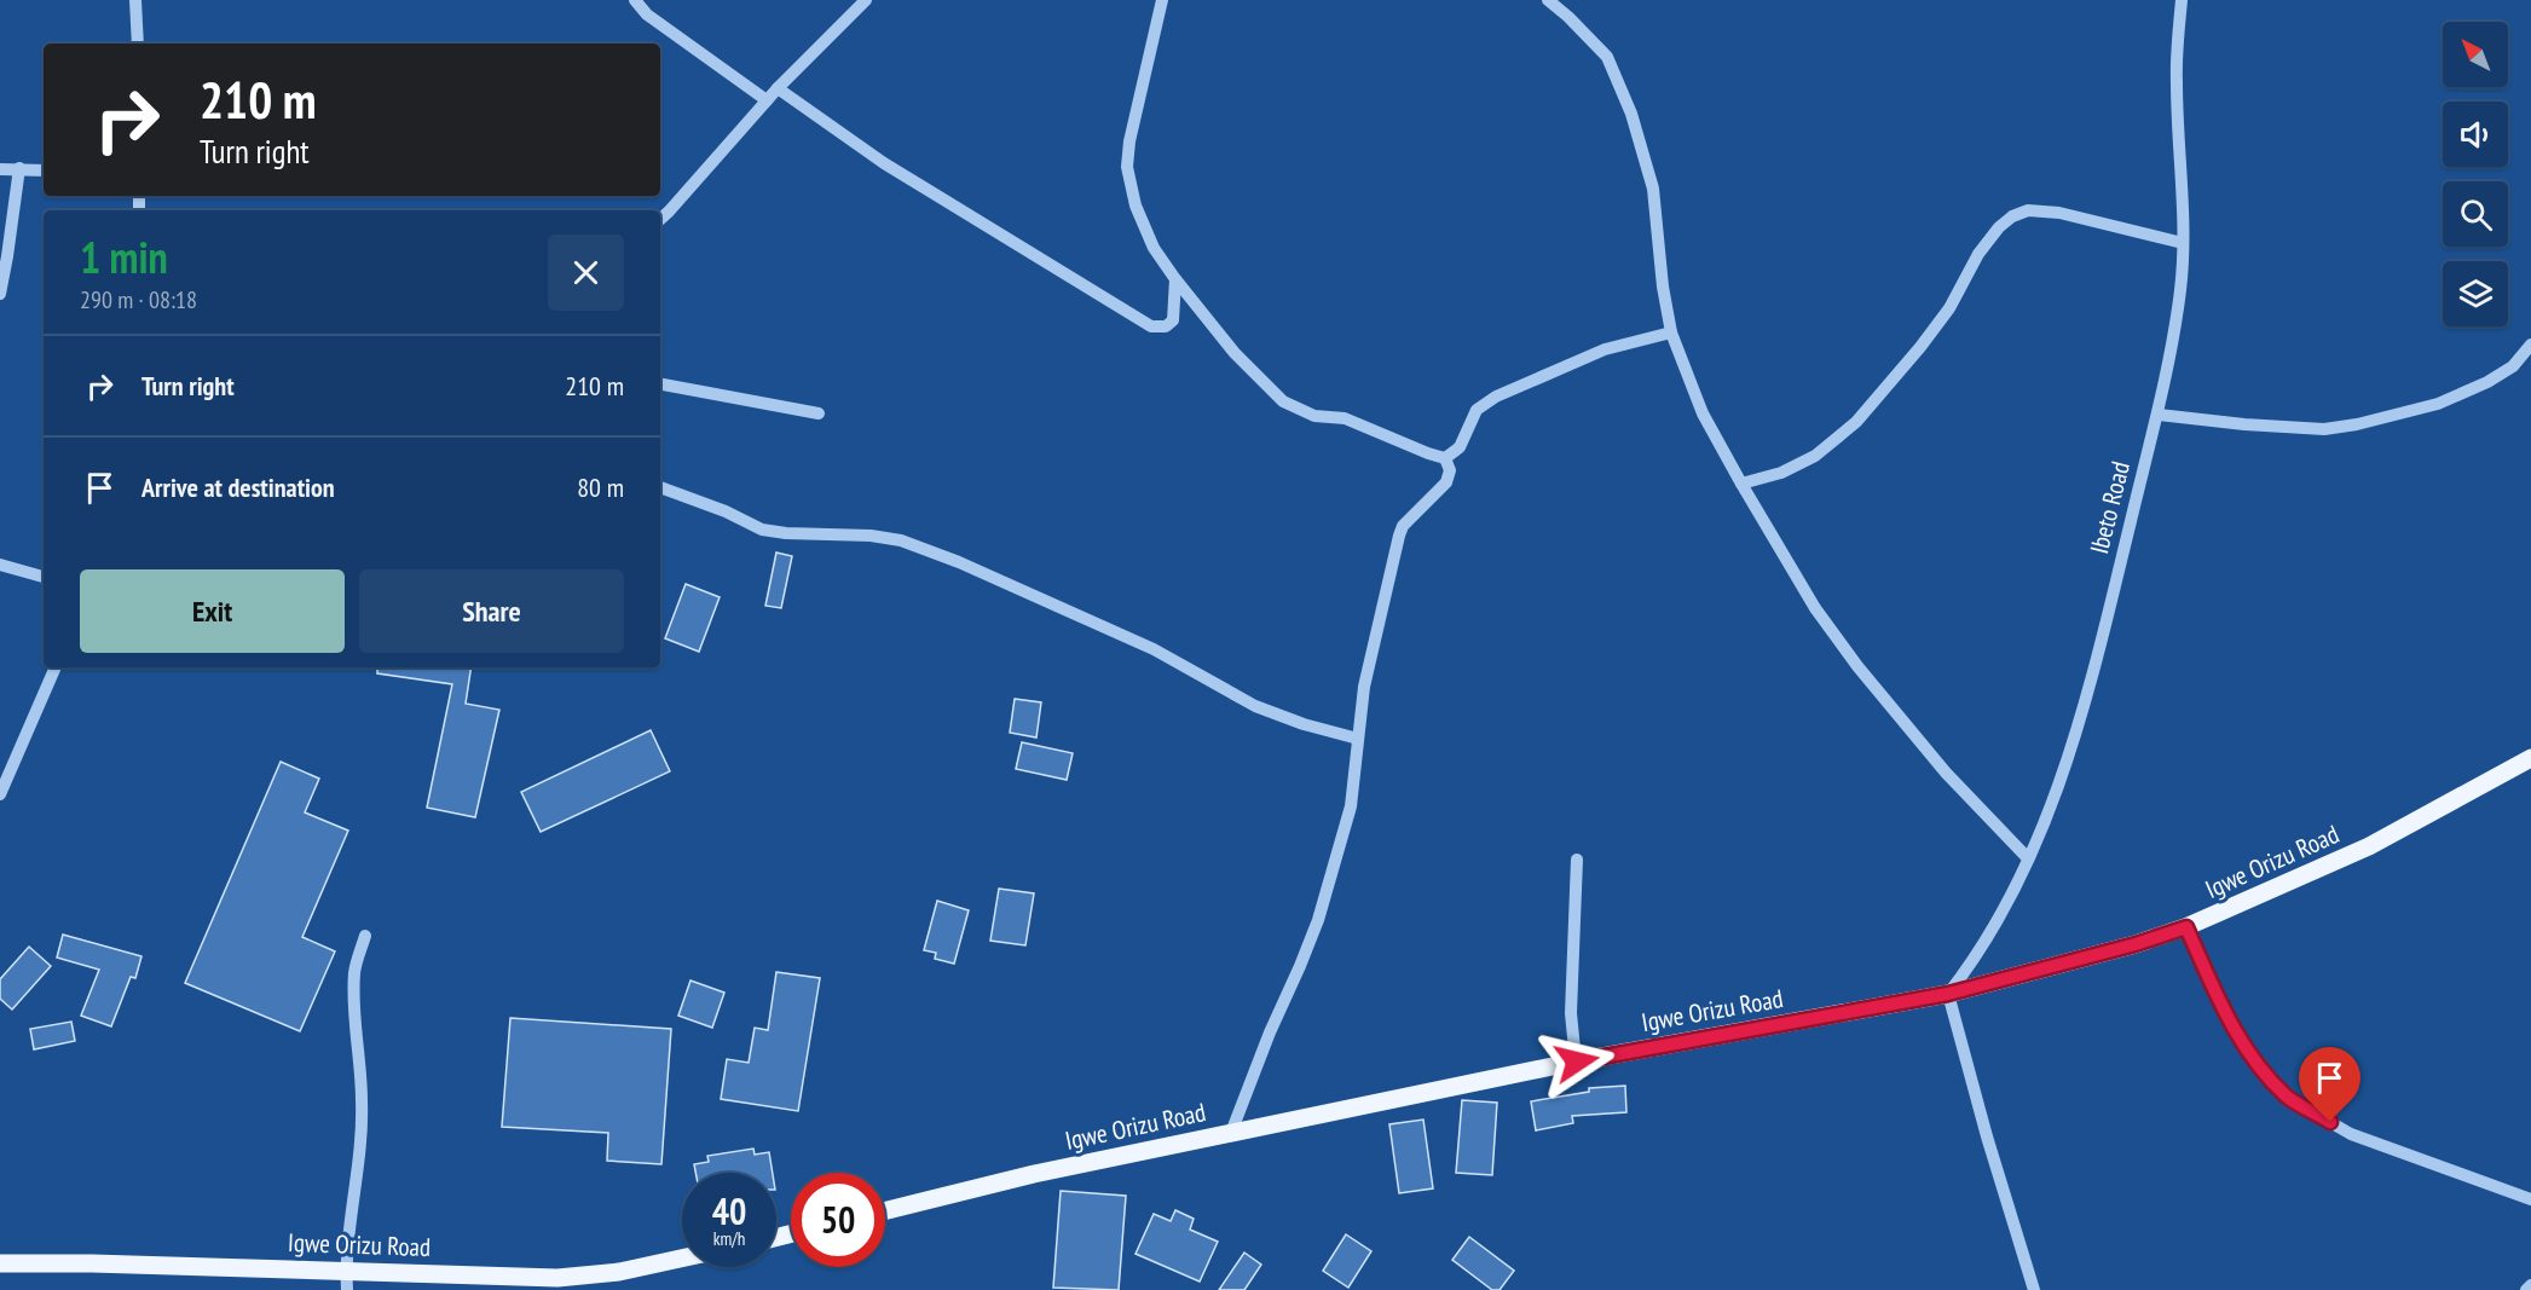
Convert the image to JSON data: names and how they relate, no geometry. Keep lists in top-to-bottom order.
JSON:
{
  "streets": {
    "main road": ["Igwe Orizu Road"],
    "street": ["Ibeto Road"]
  },
  "crossings": [
    ["Ibeto Road", "Igwe Orizu Road"]
  ],
  "north": "top left",
  "page": {
    "turn": ["210 m", "Turn right"],
    "heading": ["1 min", "290 m · 08:18"],
    "list": [
      {
        "name": "Turn right",
        "value": "210 m"
      },
      {
        "name": "Arrive at destination",
        "value": "80 m"
      }
    ],
    "buttons": ["Exit", "Share"],
    "speed": "40 km/h",
    "limit": "50"
  }
}
